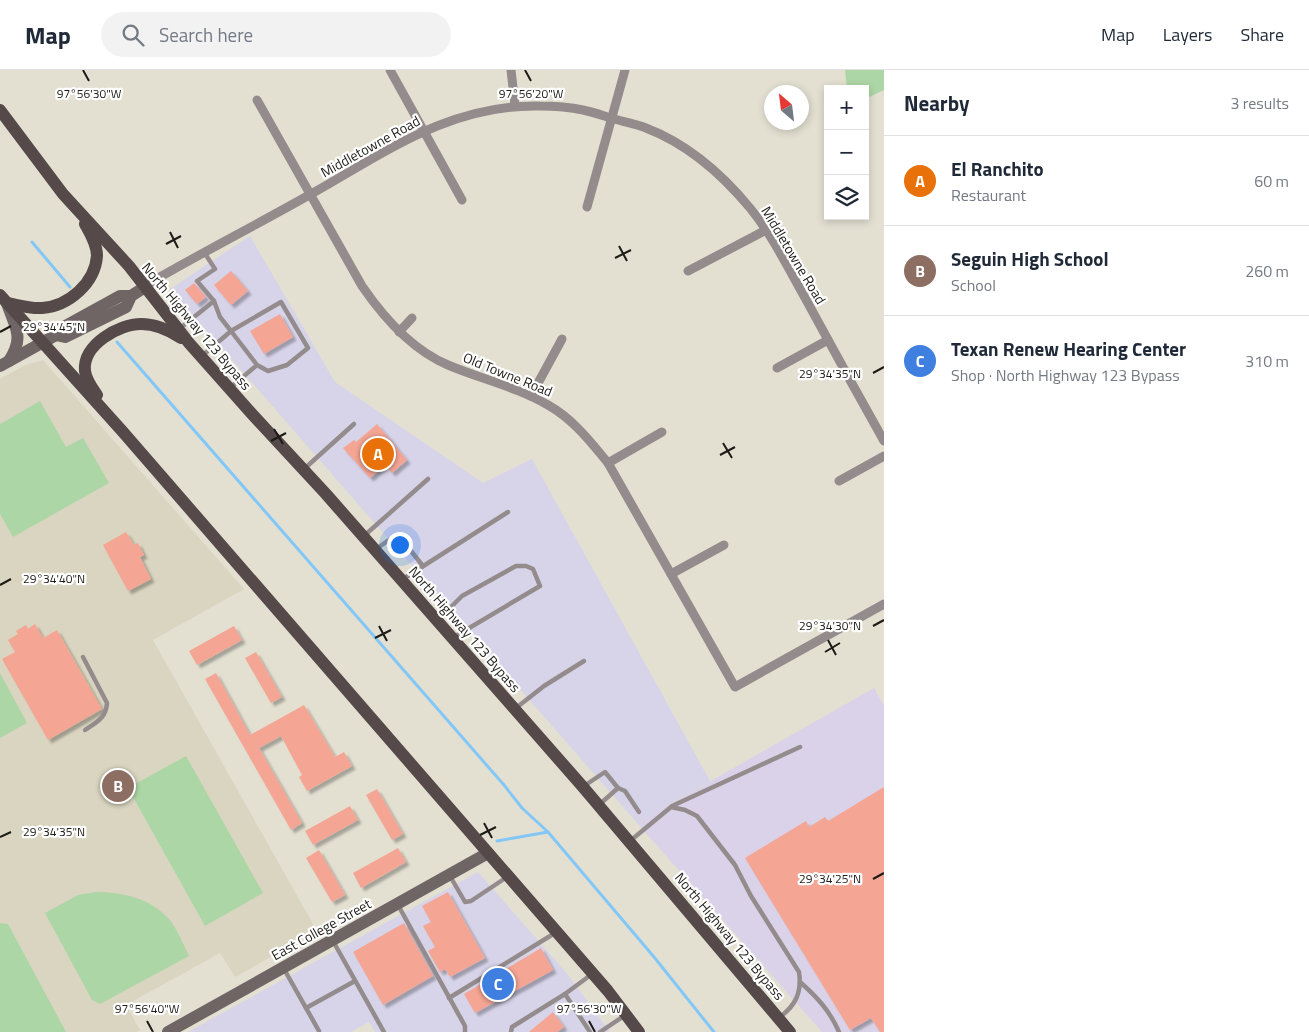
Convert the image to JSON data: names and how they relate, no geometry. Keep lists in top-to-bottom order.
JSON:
{
  "streets": {
    "main road": ["North Highway 123 Bypass"],
    "street": ["Middletowne Road", "Old Towne Road", "East College Street"]
  },
  "crossings": [
    ["Middletowne Road", "North Highway 123 Bypass"],
    ["Middletowne Road", "Old Towne Road"]
  ],
  "north": "top left",
  "page": {
    "header": "Map",
    "search": "Search here",
    "nav": ["Map", "Layers", "Share"],
    "heading": ["Nearby", "3 results"],
    "map_buttons": ["+", "−"],
    "list": [
      {
        "mark": "A",
        "name": "El Ranchito",
        "note": "Restaurant",
        "value": "60 m"
      },
      {
        "mark": "B",
        "name": "Seguin High School",
        "note": "School",
        "value": "260 m"
      },
      {
        "mark": "C",
        "name": "Texan Renew Hearing Center",
        "note": "Shop · North Highway 123 Bypass",
        "value": "310 m"
      }
    ],
    "pins": ["A", "B", "C"]
  },
  "coordinates": [
    "97°56'30\"W",
    "97°56'20\"W",
    "29°34'45\"N",
    "29°34'35\"N",
    "29°34'40\"N",
    "29°34'30\"N",
    "29°34'25\"N",
    "97°56'40\"W"
  ]
}
